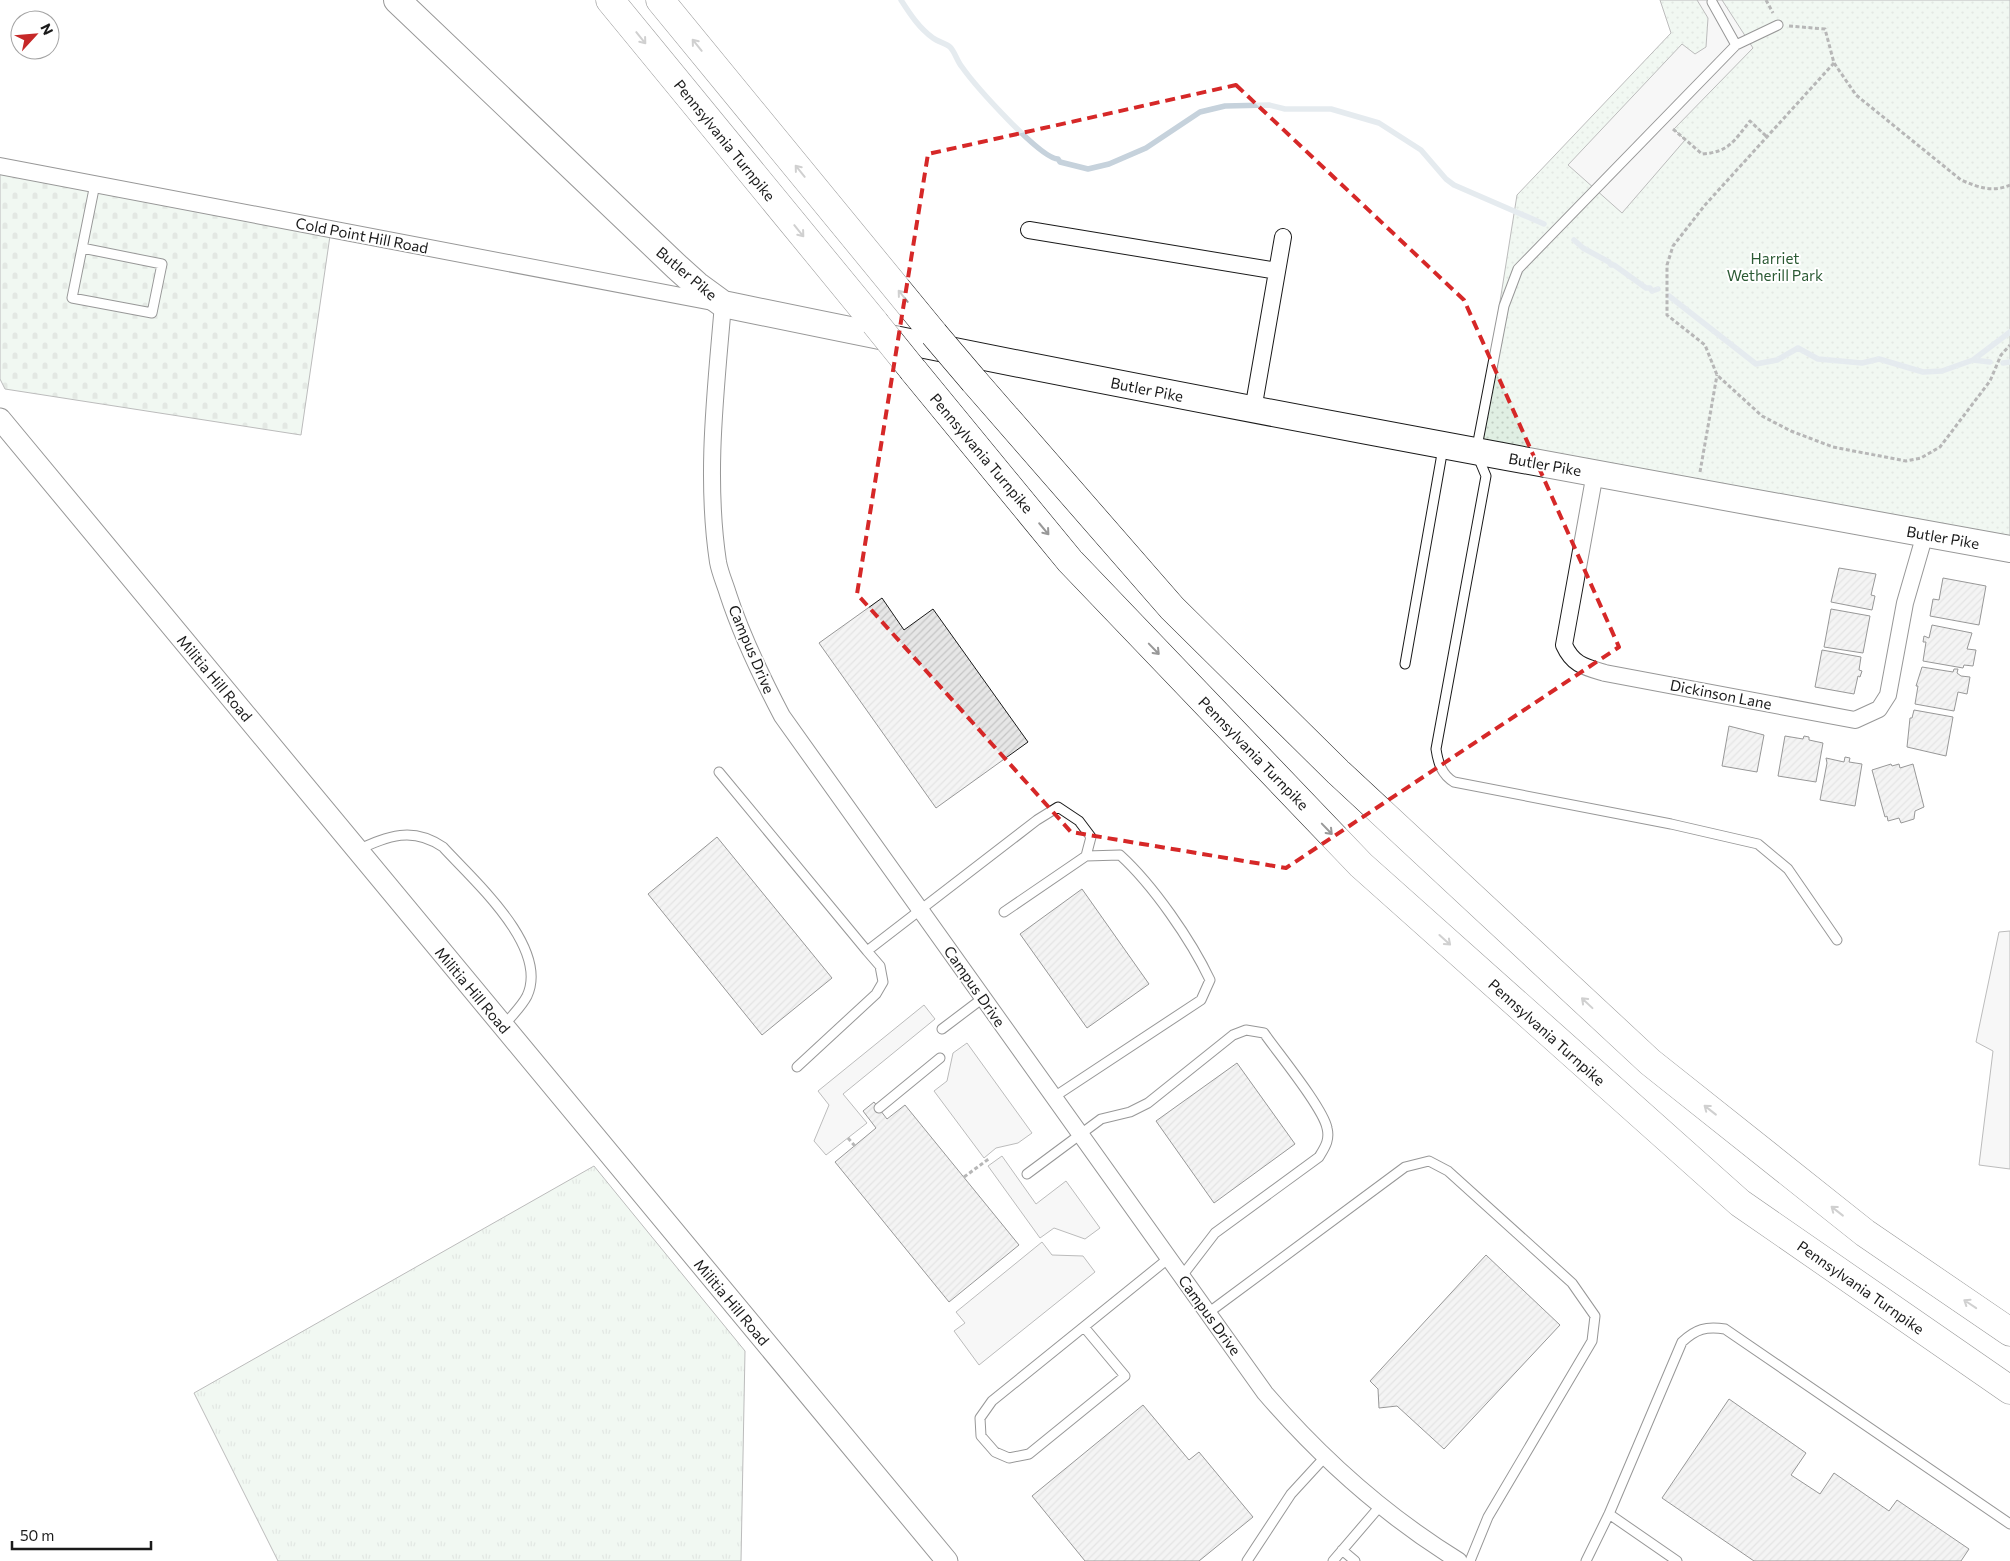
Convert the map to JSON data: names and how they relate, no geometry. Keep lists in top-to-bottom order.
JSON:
{
  "streets": {
    "highway": ["Pennsylvania Turnpike"],
    "main road": ["Butler Pike"],
    "street": [
      "Cold Point Hill Road",
      "Campus Drive",
      "Militia Hill Road",
      "Dickinson Lane"
    ]
  },
  "crossings": [
    ["Cold Point Hill Road", "Butler Pike"],
    ["Cold Point Hill Road", "Campus Drive"],
    ["Butler Pike", "Campus Drive"],
    ["Butler Pike", "Dickinson Lane"]
  ],
  "parks": ["Harriet Wetherill Park"],
  "scale_bar": "50 m",
  "north": "top right"
}
